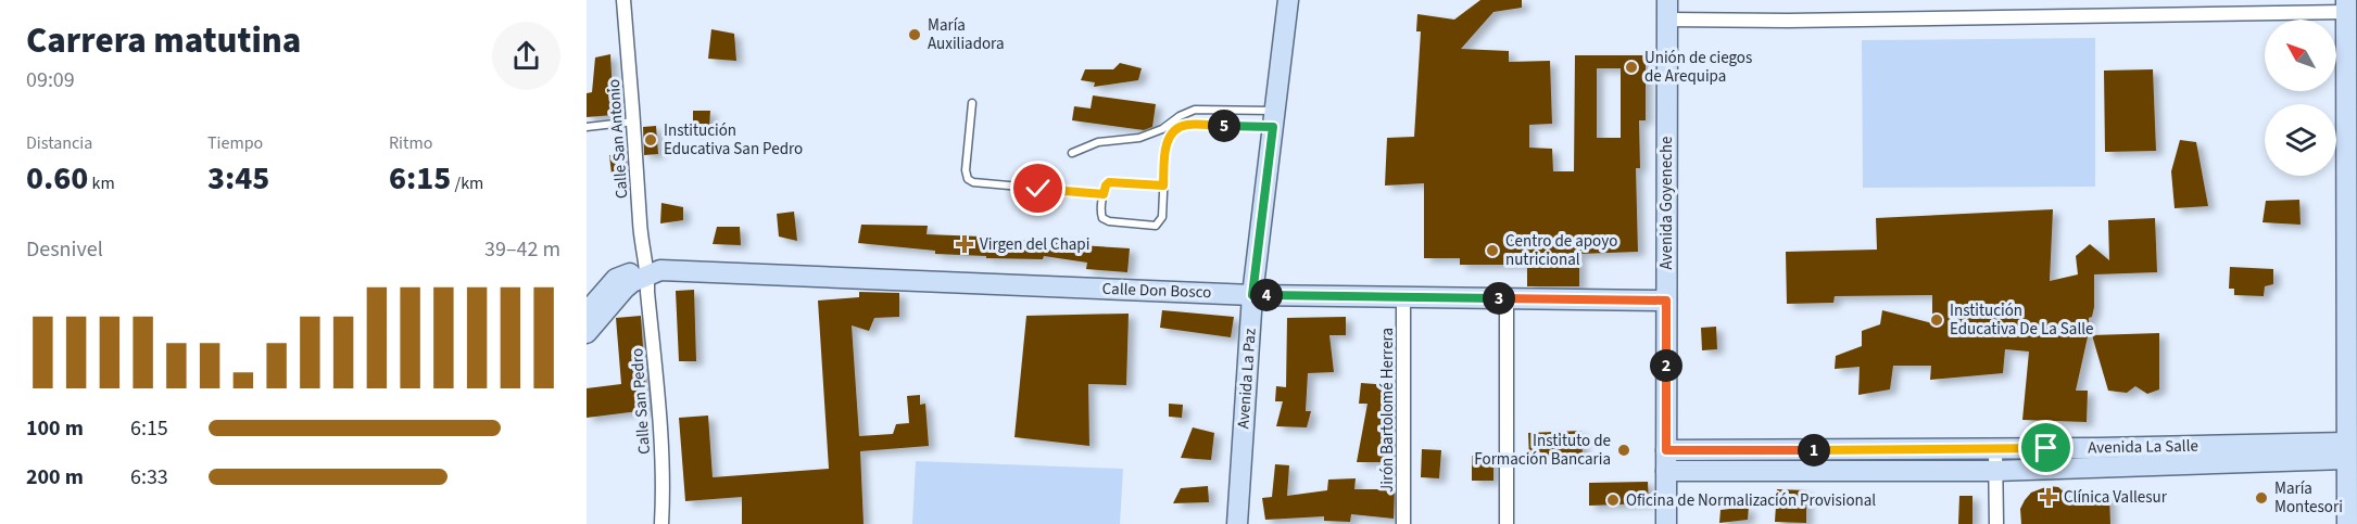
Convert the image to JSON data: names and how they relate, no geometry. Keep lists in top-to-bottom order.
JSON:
{
  "streets": {
    "street": [
      "Calle San Antonio",
      "Avenida Goyeneche",
      "Calle Don Bosco",
      "Avenida La Paz",
      "Calle San Pedro",
      "Jirón Bartolomé Herrera",
      "Avenida La Salle"
    ]
  },
  "crossings": [
    ["Calle San Antonio", "Calle Don Bosco"],
    ["Calle San Antonio", "Calle San Pedro"],
    ["Avenida Goyeneche", "Calle Don Bosco"],
    ["Avenida Goyeneche", "Avenida La Salle"],
    ["Calle Don Bosco", "Avenida La Paz"],
    ["Calle Don Bosco", "Calle San Pedro"],
    ["Calle Don Bosco", "Jirón Bartolomé Herrera"]
  ],
  "places": {
    "other": [
      "María Auxiliadora",
      "Unión de ciegos de Arequipa",
      "Institución Educativa San Pedro",
      "Centro de apoyo nutricional",
      "Institución Educativa De La Salle",
      "Instituto de Formación Bancaria",
      "María Montesori",
      "Oficina de Normalización Provisional"
    ],
    "health": ["Virgen del Chapi", "Clínica Vallesur"]
  },
  "north": "top left",
  "page": {
    "heading": ["Carrera matutina", "09:09"],
    "pins": [
      "5",
      "4",
      "3",
      "2",
      "1"
    ],
    "stats": [
      ["Distancia", "0.60 km"],
      ["Tiempo", "3:45"],
      ["Ritmo", "6:15 /km"]
    ],
    "chart": ["Desnivel", "39–42 m"],
    "list": [
      {
        "name": "100 m",
        "note": "6:15"
      },
      {
        "name": "200 m",
        "note": "6:33"
      }
    ]
  }
}
